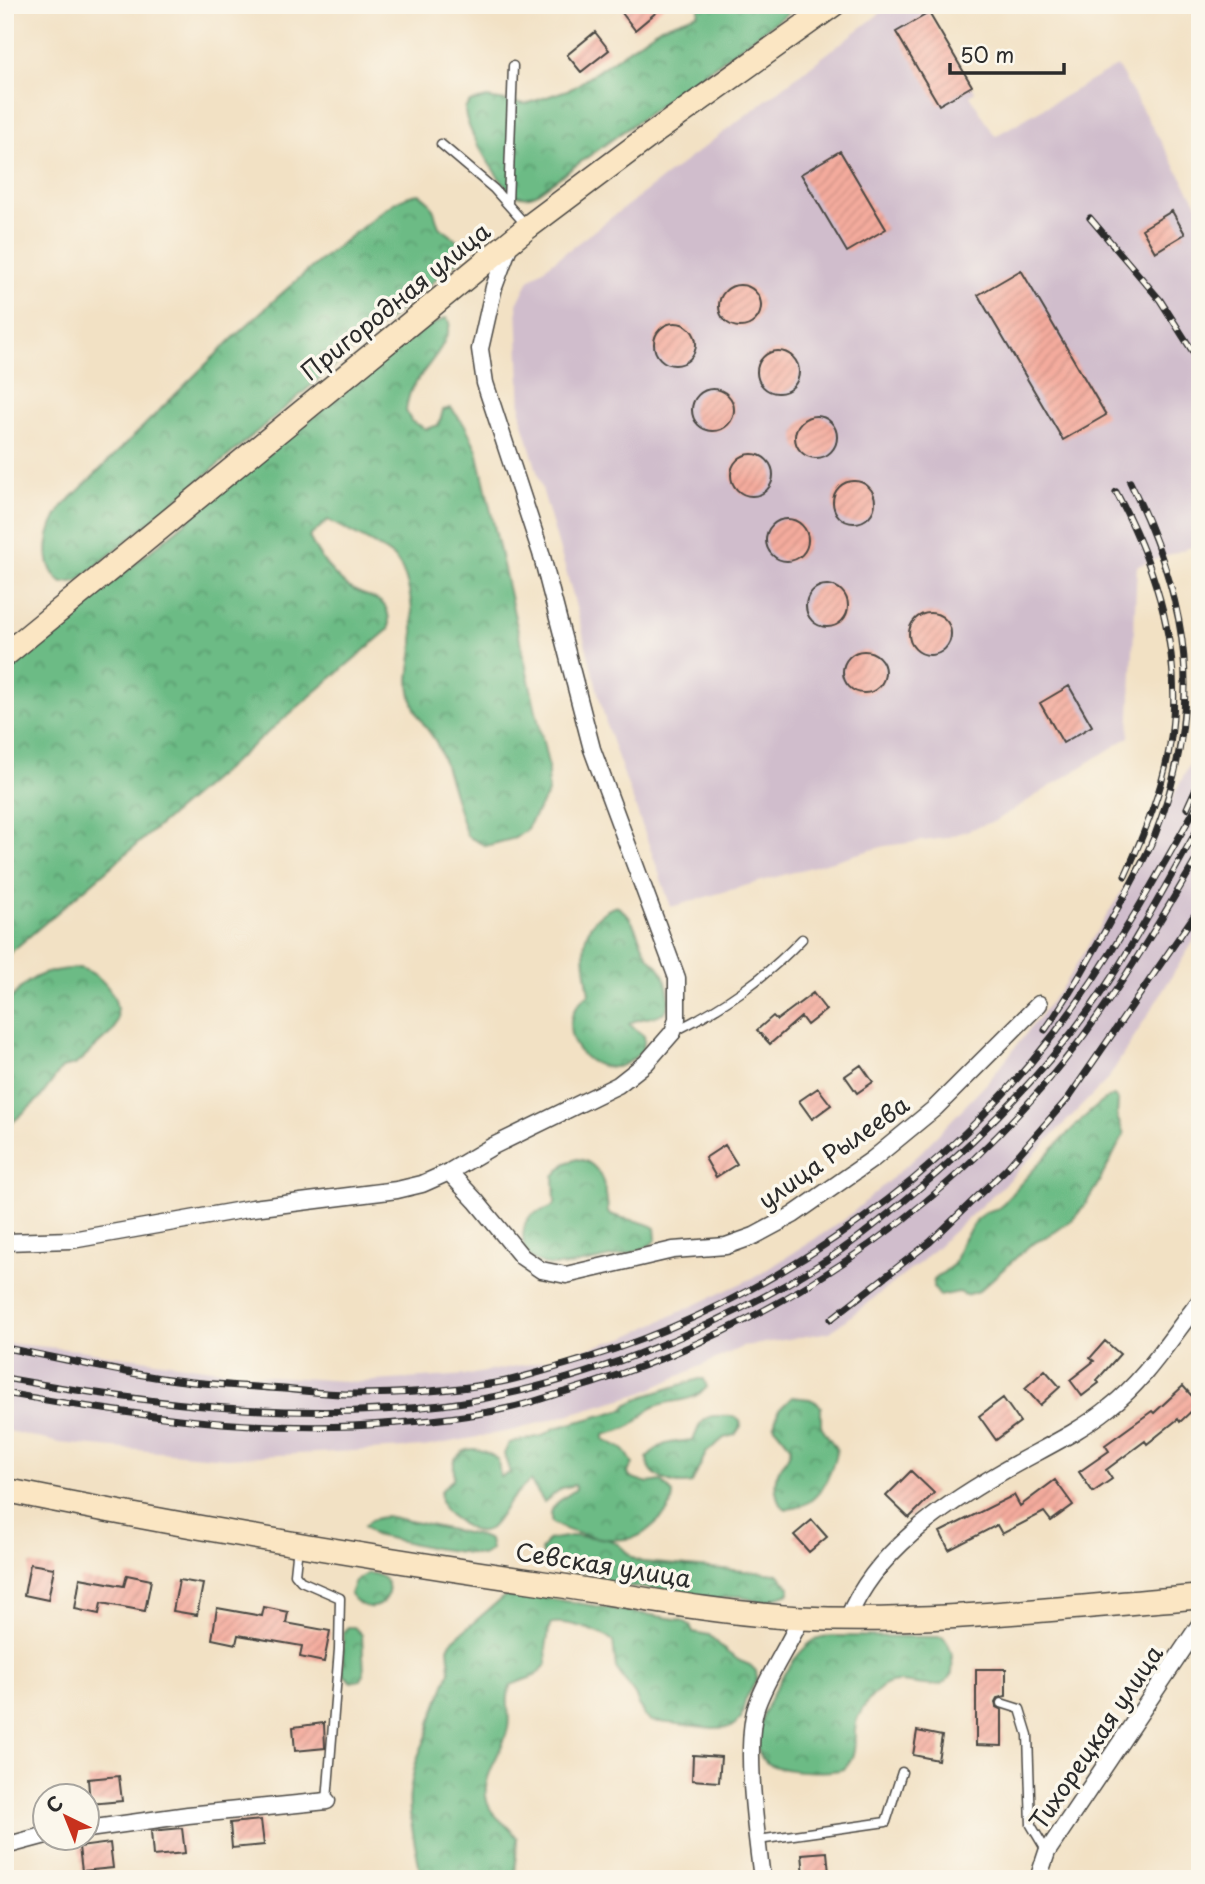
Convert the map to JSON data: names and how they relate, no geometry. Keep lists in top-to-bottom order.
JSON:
{
  "streets": {
    "street": [
      "Пригородная улица",
      "улица Рылеева",
      "Севская улица",
      "Тихорецкая улица"
    ]
  },
  "scale_bar": "50 m",
  "north": "top left"
}
